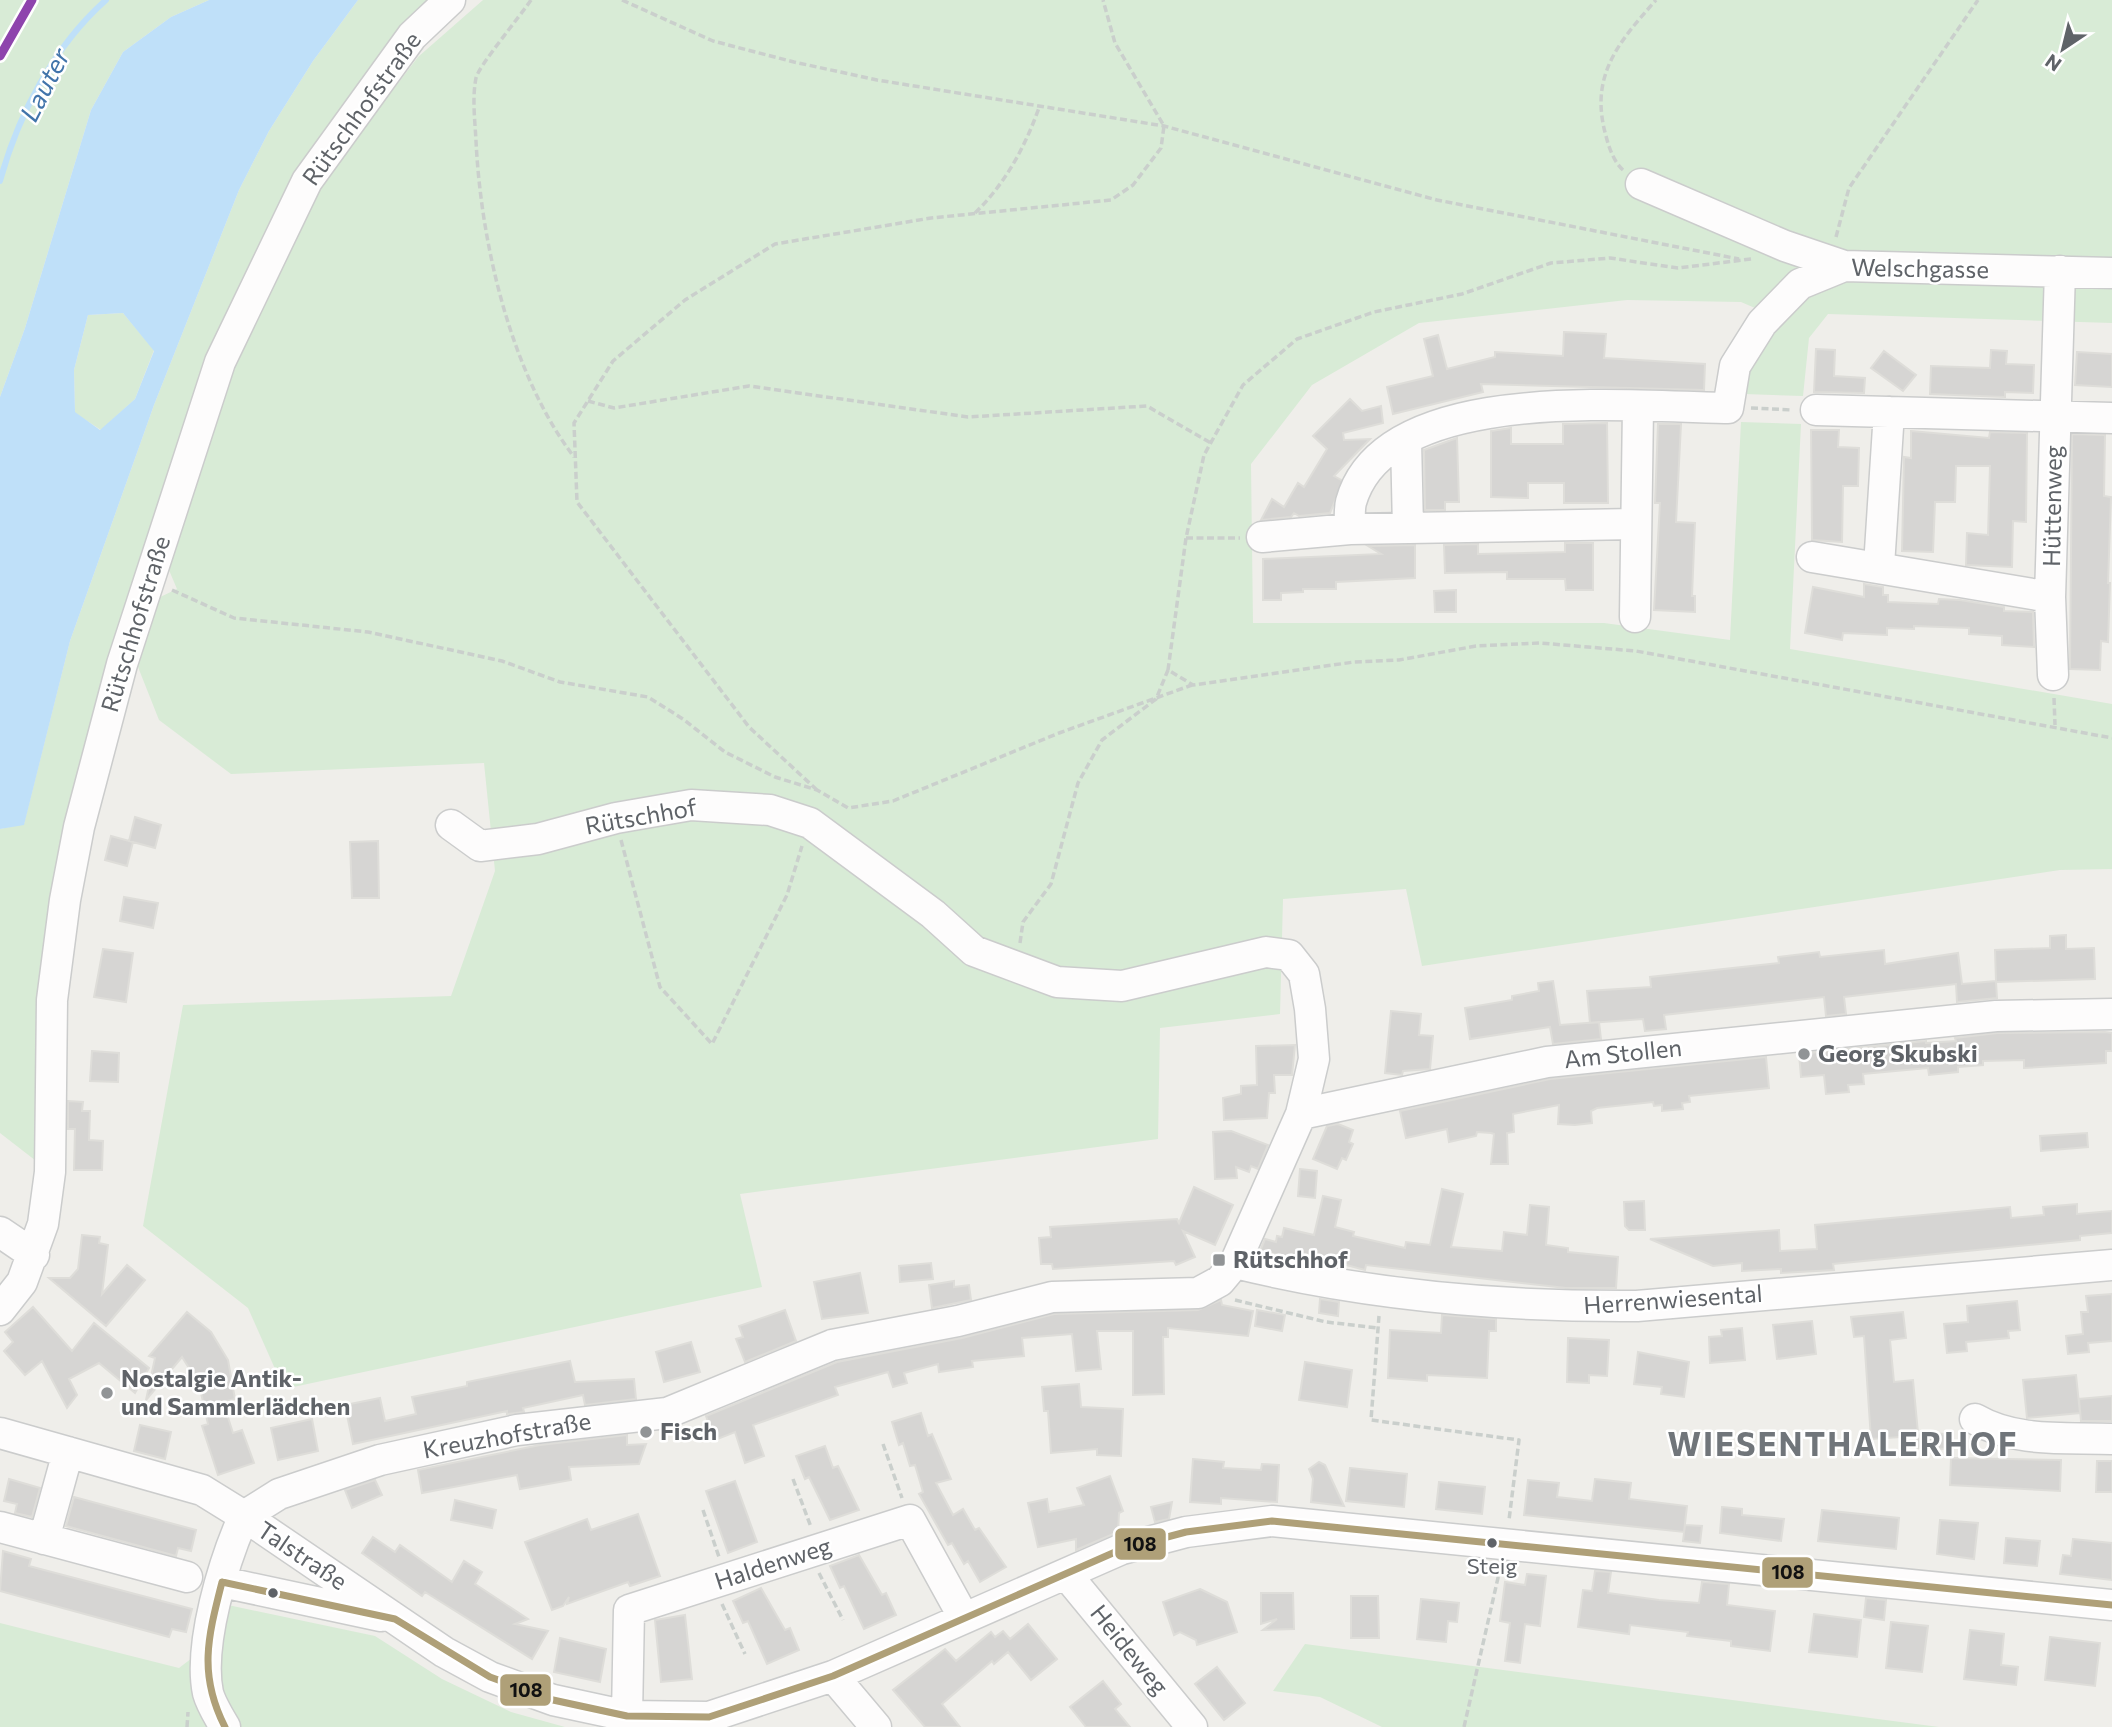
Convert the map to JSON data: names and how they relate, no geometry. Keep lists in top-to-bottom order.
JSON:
{
  "streets": {
    "street": [
      "Rütschhofstraße",
      "Welschgasse",
      "Hüttenweg",
      "Rütschhof",
      "Am Stollen",
      "Herrenwiesental",
      "Kreuzhofstraße",
      "Talstraße",
      "Haldenweg",
      "Heideweg"
    ]
  },
  "crossings": [
    ["Welschgasse", "Hüttenweg"],
    ["Rütschhof", "Am Stollen"],
    ["Kreuzhofstraße", "Talstraße"],
    ["Talstraße", "Haldenweg"],
    ["Talstraße", "Heideweg"]
  ],
  "districts": ["WIESENTHALERHOF"],
  "water": ["Lauter"],
  "places": {
    "other": [
      "Georg Skubski",
      "Nostalgie Antik- und Sammlerlädchen",
      "Fisch",
      "Steig"
    ],
    "transit": ["Rütschhof"]
  },
  "lines": ["transit line 108"],
  "north": "bottom left"
}
